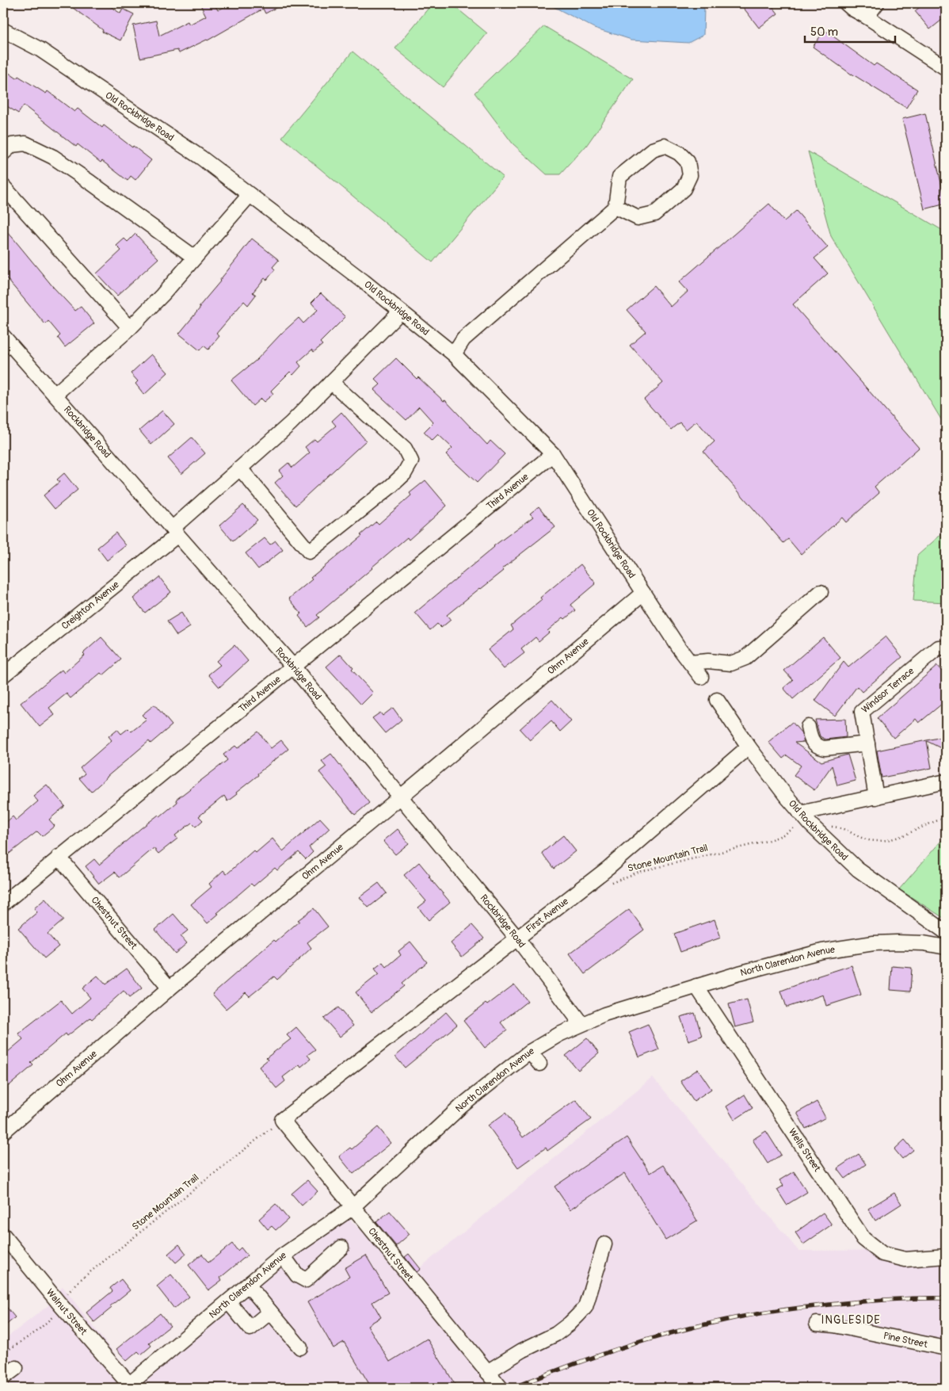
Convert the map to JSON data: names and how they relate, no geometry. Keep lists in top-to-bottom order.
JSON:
{
  "streets": {
    "street": [
      "Old Rockbridge Road",
      "Rockbridge Road",
      "Third Avenue",
      "Creighton Avenue",
      "Ohm Avenue",
      "Windsor Terrace",
      "First Avenue",
      "Chestnut Street",
      "North Clarendon Avenue",
      "Wells Street",
      "Walnut Street",
      "Pine Street"
    ],
    "path": ["Stone Mountain Trail"]
  },
  "crossings": [
    ["Old Rockbridge Road", "Third Avenue"],
    ["Old Rockbridge Road", "Creighton Avenue"],
    ["Old Rockbridge Road", "Ohm Avenue"],
    ["Old Rockbridge Road", "Stone Mountain Trail"],
    ["Old Rockbridge Road", "First Avenue"],
    ["Rockbridge Road", "Third Avenue"],
    ["Rockbridge Road", "Creighton Avenue"],
    ["Rockbridge Road", "Ohm Avenue"],
    ["Rockbridge Road", "First Avenue"],
    ["Rockbridge Road", "North Clarendon Avenue"],
    ["Third Avenue", "Chestnut Street"],
    ["Ohm Avenue", "Chestnut Street"],
    ["Stone Mountain Trail", "First Avenue"],
    ["Stone Mountain Trail", "Chestnut Street"],
    ["First Avenue", "Chestnut Street"],
    ["Chestnut Street", "North Clarendon Avenue"],
    ["North Clarendon Avenue", "Wells Street"],
    ["North Clarendon Avenue", "Walnut Street"]
  ],
  "districts": ["INGLESIDE"],
  "scale_bar": "50 m"
}
